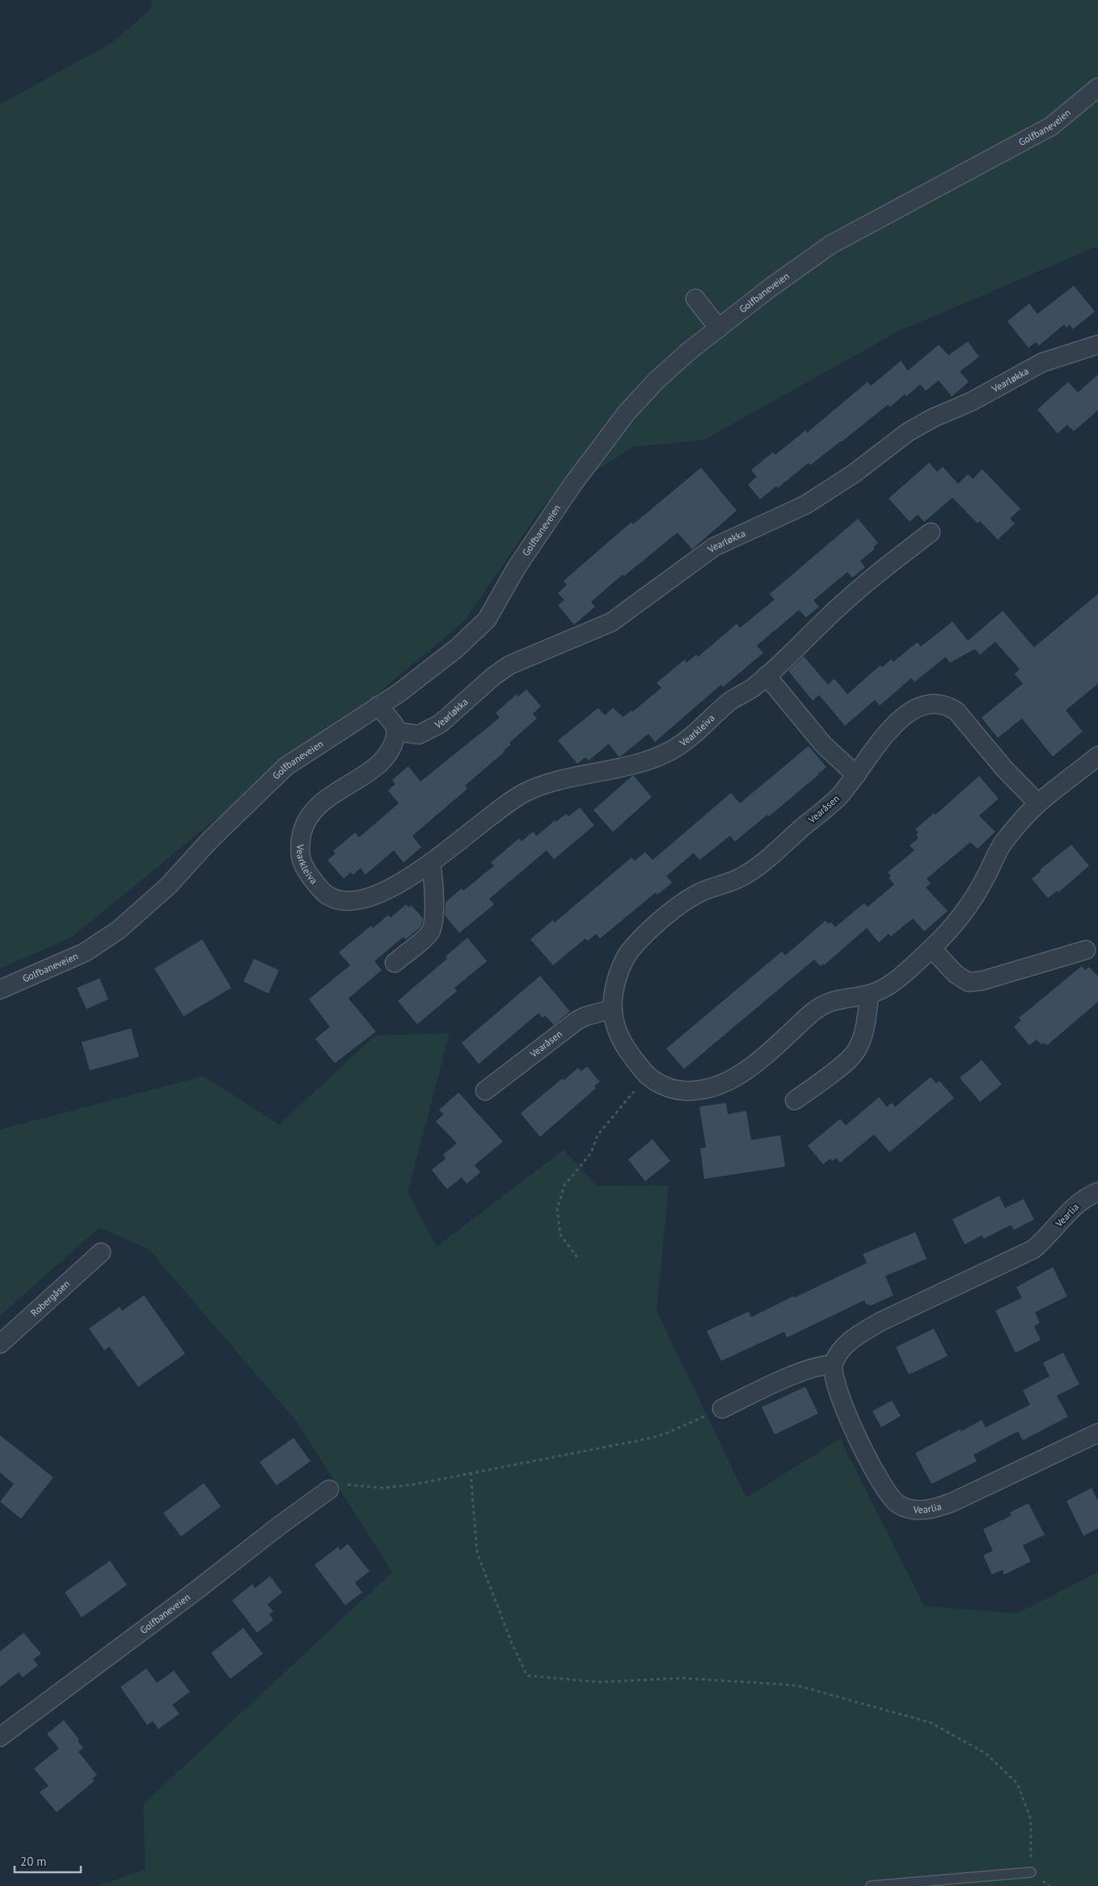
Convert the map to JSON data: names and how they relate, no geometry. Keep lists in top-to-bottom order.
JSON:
{
  "streets": {
    "street": [
      "Golfbaneveien",
      "Vearløkka",
      "Vearkleiva",
      "Vearåsen",
      "Vearlia",
      "Robergåsen"
    ]
  },
  "crossings": [
    ["Vearløkka", "Vearkleiva"]
  ],
  "scale_bar": "20 m"
}
